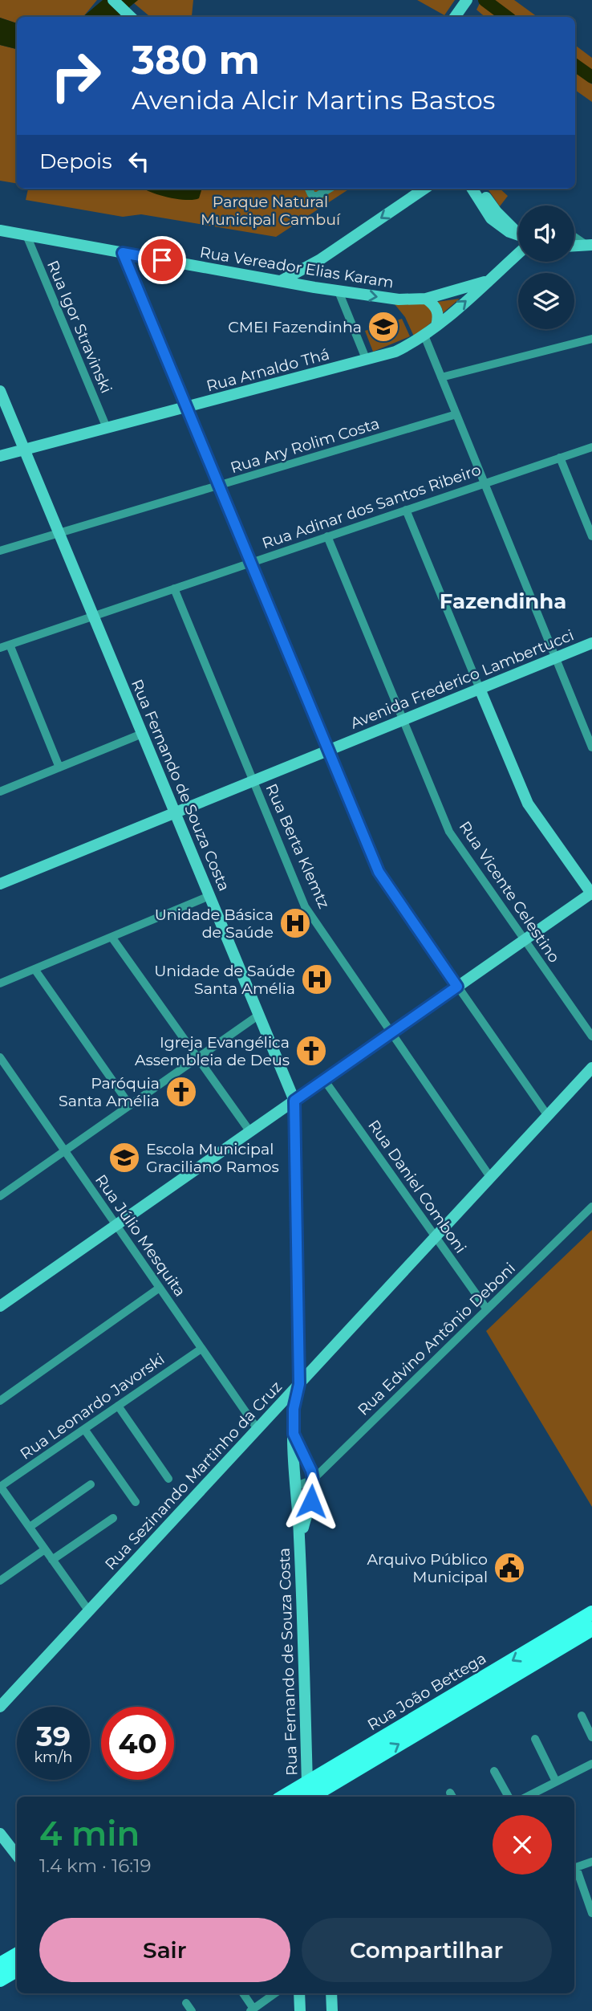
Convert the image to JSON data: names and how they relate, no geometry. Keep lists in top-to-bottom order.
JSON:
{
  "streets": {
    "main road": ["Rua João Bettega"],
    "street": [
      "Rua Vereador Elias Karam",
      "Rua Igor Stravinski",
      "Rua Arnaldo Thá",
      "Rua Ary Rolim Costa",
      "Rua Adinar dos Santos Ribeiro",
      "Avenida Frederico Lambertucci",
      "Rua Fernando de Souza Costa",
      "Rua Berta Klemtz",
      "Rua Vicente Celestino",
      "Rua Daniel Comboni",
      "Rua Júlio Mesquita",
      "Rua Edvino Antônio Deboni",
      "Rua Leonardo Javorski",
      "Rua Sezinando Martinho da Cruz"
    ]
  },
  "crossings": [
    ["Rua Vereador Elias Karam", "Rua Igor Stravinski"],
    ["Rua Vereador Elias Karam", "Rua Arnaldo Thá"],
    ["Rua Igor Stravinski", "Rua Arnaldo Thá"],
    ["Rua Arnaldo Thá", "Rua Fernando de Souza Costa"],
    ["Rua Ary Rolim Costa", "Rua Fernando de Souza Costa"],
    ["Rua Adinar dos Santos Ribeiro", "Rua Fernando de Souza Costa"],
    ["Rua Adinar dos Santos Ribeiro", "Rua Berta Klemtz"],
    ["Rua Adinar dos Santos Ribeiro", "Rua Vicente Celestino"],
    ["Avenida Frederico Lambertucci", "Rua Fernando de Souza Costa"],
    ["Avenida Frederico Lambertucci", "Rua Berta Klemtz"],
    ["Avenida Frederico Lambertucci", "Rua Vicente Celestino"],
    ["Rua Fernando de Souza Costa", "Rua Edvino Antônio Deboni"],
    ["Rua Fernando de Souza Costa", "Rua Sezinando Martinho da Cruz"],
    ["Rua Fernando de Souza Costa", "Rua João Bettega"],
    ["Rua Berta Klemtz", "Rua Sezinando Martinho da Cruz"],
    ["Rua Daniel Comboni", "Rua Edvino Antônio Deboni"],
    ["Rua Daniel Comboni", "Rua Sezinando Martinho da Cruz"],
    ["Rua Júlio Mesquita", "Rua Leonardo Javorski"],
    ["Rua Júlio Mesquita", "Rua Sezinando Martinho da Cruz"]
  ],
  "districts": ["Fazendinha"],
  "parks": ["Parque Natural Municipal Cambuí"],
  "places": {
    "school or university": ["CMEI Fazendinha", "Escola Municipal Graciliano Ramos"],
    "hospital": ["Unidade Básica de Saúde", "Unidade de Saúde Santa Amélia"],
    "church": ["Igreja Evangélica Assembleia de Deus", "Paróquia Santa Amélia"],
    "public building": ["Arquivo Público Municipal"]
  },
  "page": {
    "turn": ["380 m", "Avenida Alcir Martins Bastos"],
    "then": "Depois",
    "speed": "39 km/h",
    "limit": "40",
    "heading": ["4 min", "1.4 km · 16:19"],
    "buttons": ["Sair", "Compartilhar"]
  }
}
